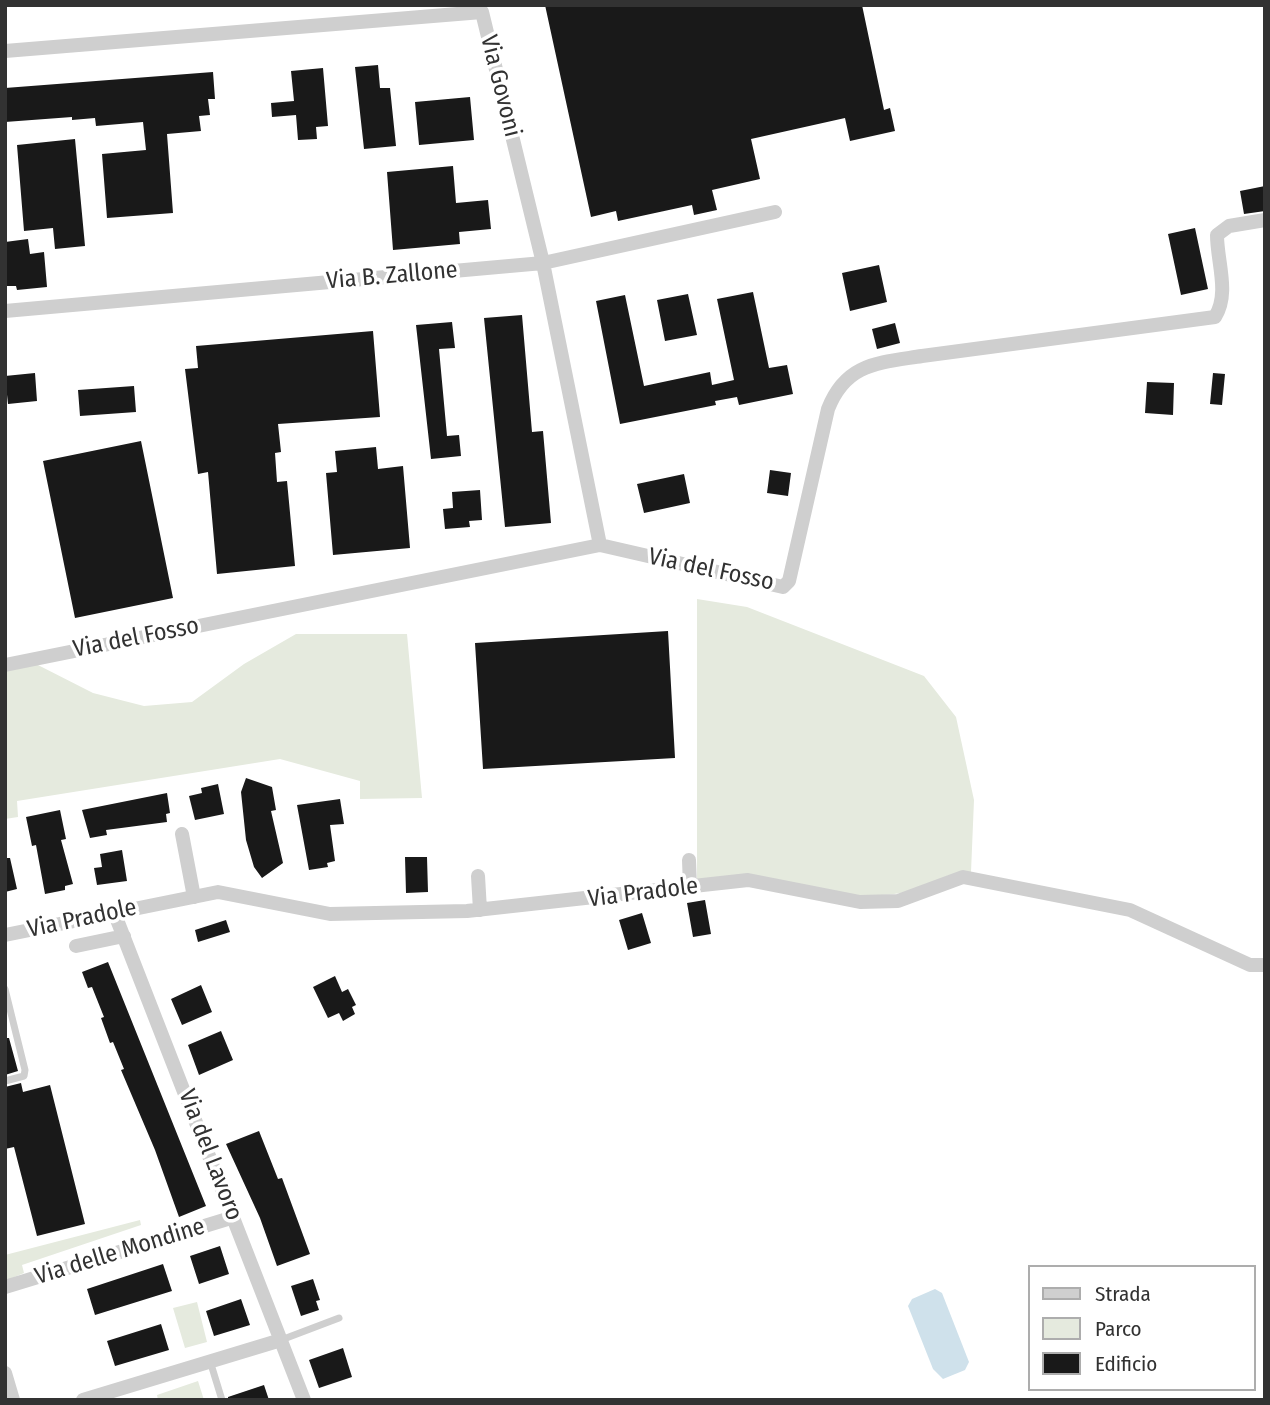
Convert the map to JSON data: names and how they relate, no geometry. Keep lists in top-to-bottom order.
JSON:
{
  "streets": {
    "street": [
      "Via Govoni",
      "Via B. Zallone",
      "Via del Fosso",
      "Via Pradole",
      "Via del Lavoro",
      "Via delle Mondine"
    ]
  },
  "crossings": [
    ["Via Govoni", "Via B. Zallone"],
    ["Via Govoni", "Via del Fosso"],
    ["Via Pradole", "Via del Lavoro"],
    ["Via del Lavoro", "Via delle Mondine"]
  ],
  "legend": ["Strada", "Parco", "Edificio"]
}
